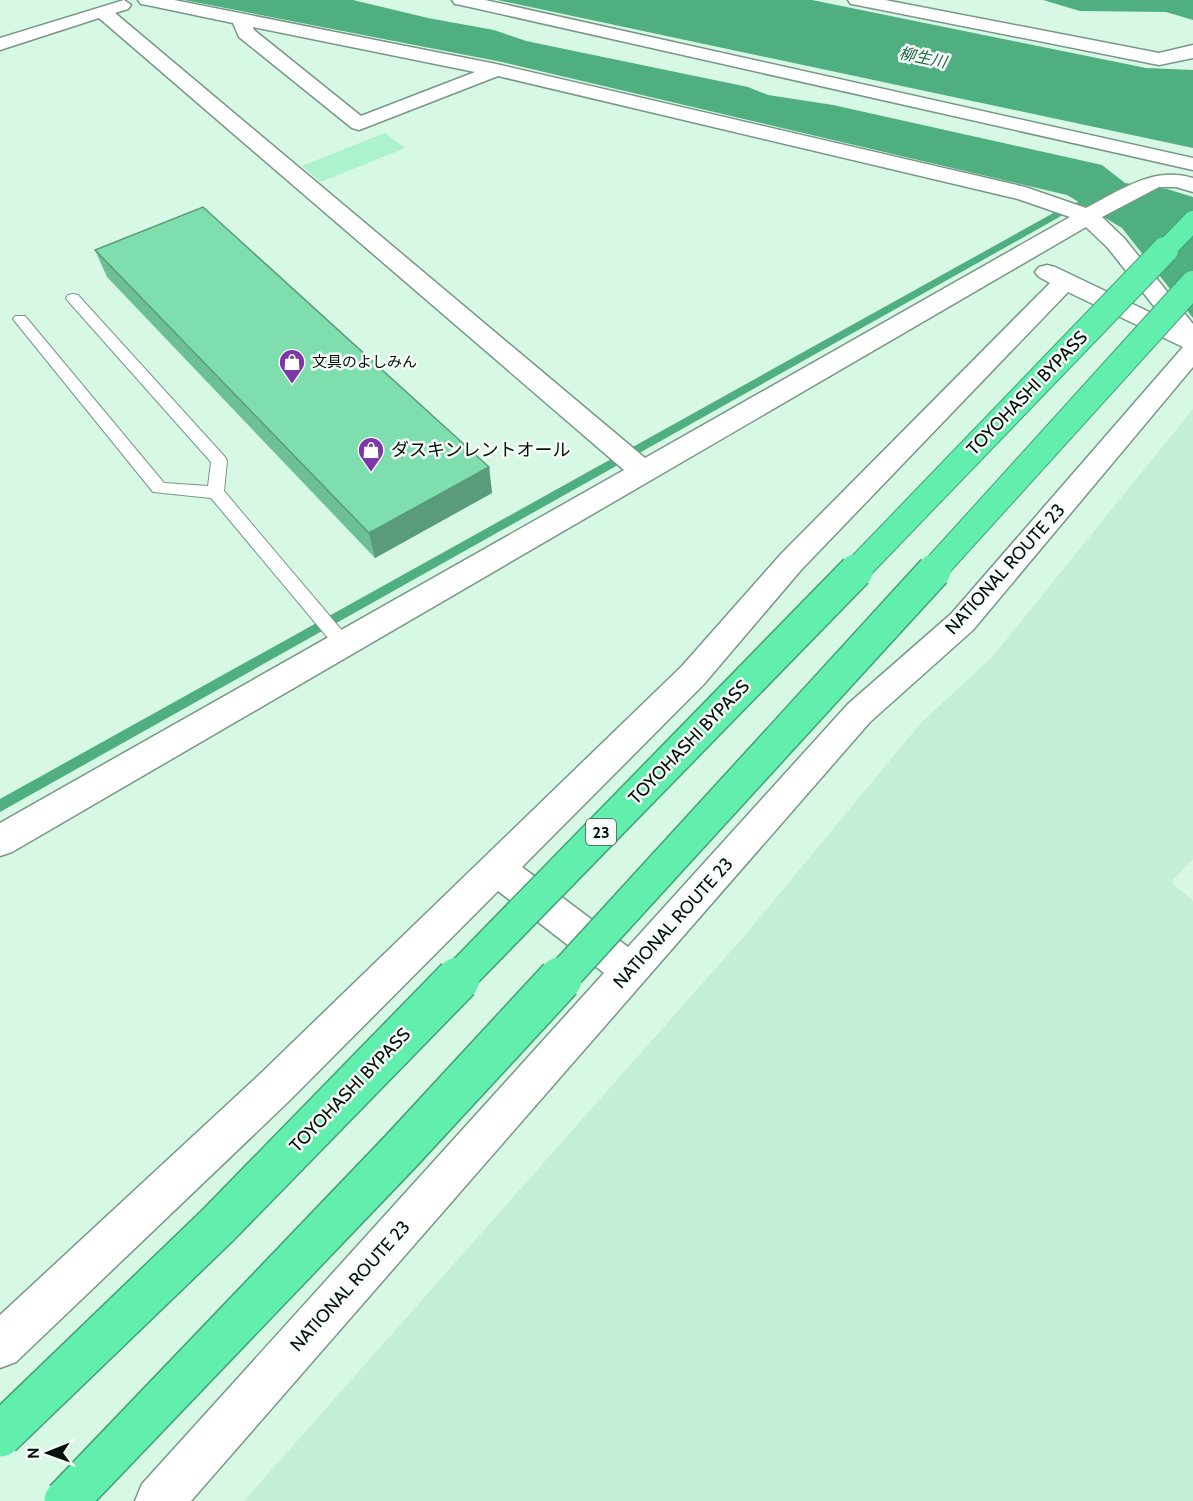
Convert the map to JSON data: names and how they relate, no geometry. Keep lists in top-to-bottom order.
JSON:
{
  "streets": {
    "highway": ["TOYOHASHI BYPASS", "23"],
    "street": ["NATIONAL ROUTE 23"]
  },
  "water": ["柳生川"],
  "places": {
    "shop": ["文具のよしみん", "ダスキンレントオール"]
  },
  "north": "left"
}
